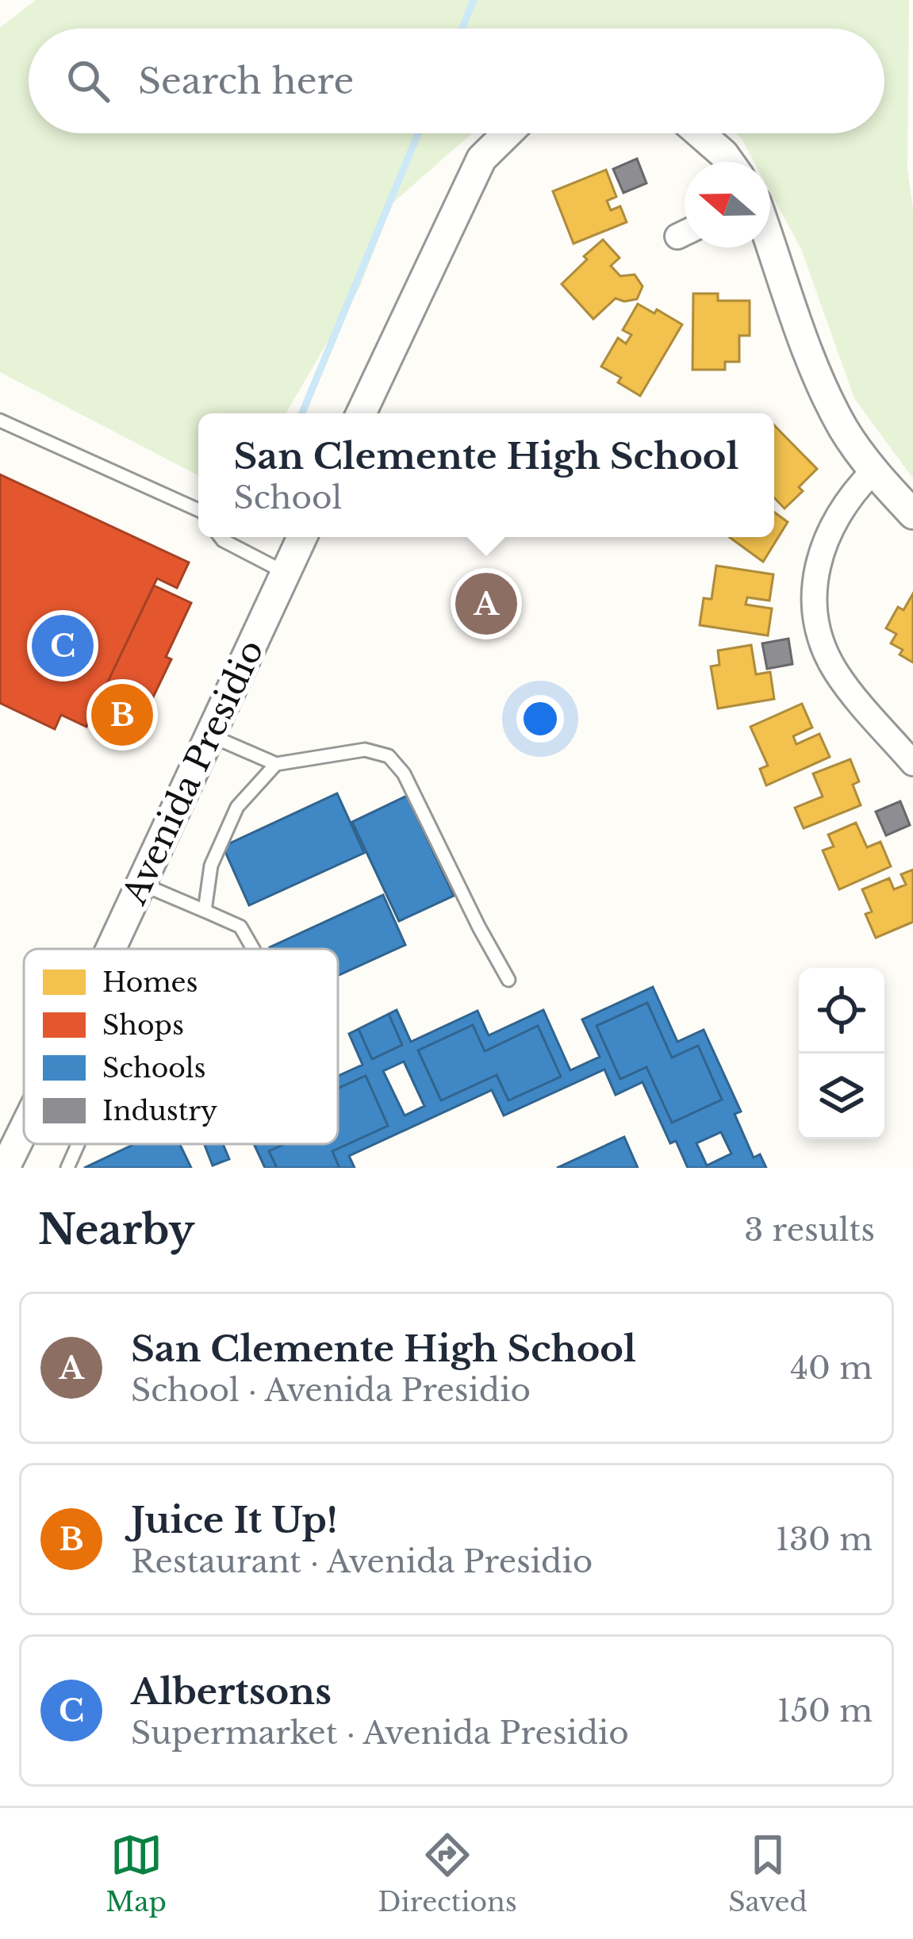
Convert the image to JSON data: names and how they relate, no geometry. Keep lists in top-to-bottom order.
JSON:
{
  "streets": {
    "street": ["Avenida Presidio"]
  },
  "legend": [
    "Homes",
    "Shops",
    "Schools",
    "Industry"
  ],
  "north": "left",
  "page": {
    "search": "Search here",
    "popup": ["San Clemente High School", "School"],
    "pins": ["A", "C", "B"],
    "heading": ["Nearby", "3 results"],
    "list": [
      {
        "mark": "A",
        "name": "San Clemente High School",
        "note": "School · Avenida Presidio",
        "value": "40 m"
      },
      {
        "mark": "B",
        "name": "Juice It Up!",
        "note": "Restaurant · Avenida Presidio",
        "value": "130 m"
      },
      {
        "mark": "C",
        "name": "Albertsons",
        "note": "Supermarket · Avenida Presidio",
        "value": "150 m"
      }
    ],
    "nav": ["Map", "Directions", "Saved"]
  }
}
